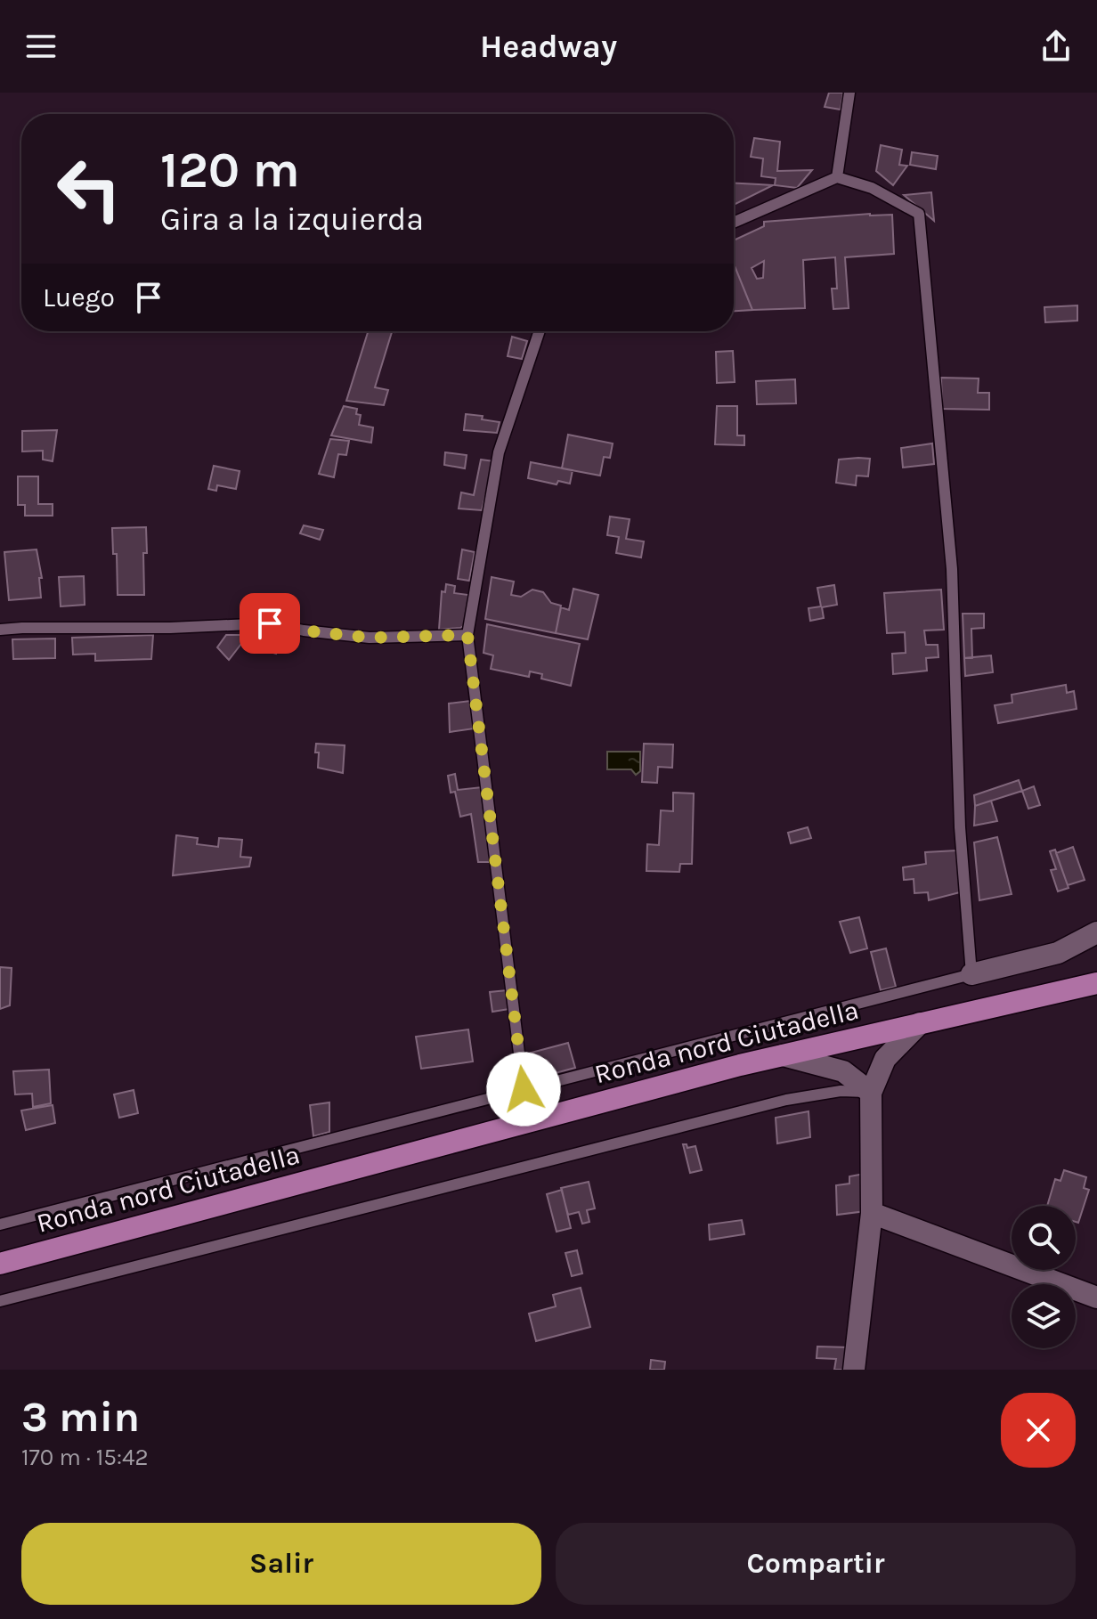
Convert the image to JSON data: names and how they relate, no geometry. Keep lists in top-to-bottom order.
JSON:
{
  "streets": {
    "main road": ["Ronda nord Ciutadella"]
  },
  "page": {
    "header": "Headway",
    "turn": ["120 m", "Gira a la izquierda"],
    "then": "Luego",
    "heading": ["3 min", "170 m · 15:42"],
    "buttons": ["Salir", "Compartir"]
  }
}
